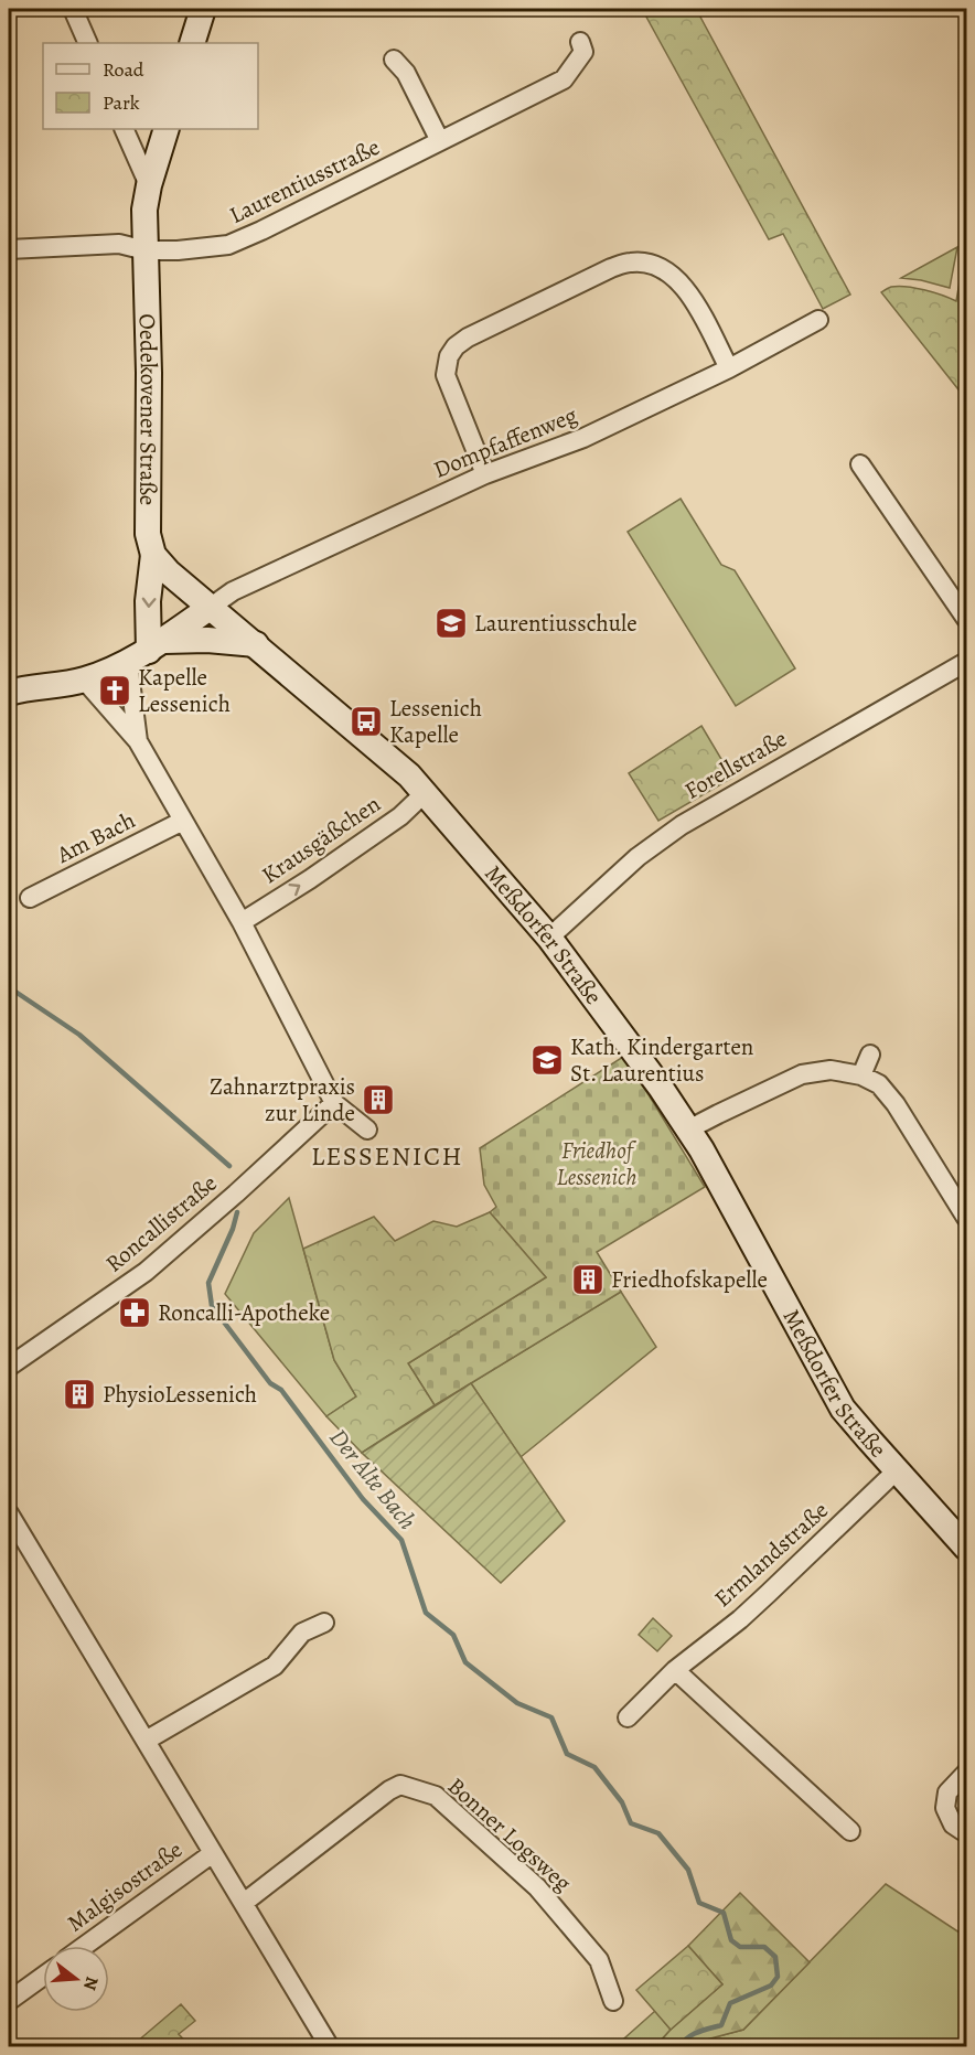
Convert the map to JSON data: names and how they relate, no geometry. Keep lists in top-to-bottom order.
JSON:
{
  "streets": {
    "street": [
      "Laurentiusstraße",
      "Oedekovener Straße",
      "Dompfaffenweg",
      "Forellstraße",
      "Am Bach",
      "Krausgäßchen",
      "Meßdorfer Straße",
      "Roncallistraße",
      "Ermlandstraße",
      "Bonner Logsweg",
      "Malgisostraße"
    ]
  },
  "crossings": [
    ["Laurentiusstraße", "Oedekovener Straße"],
    ["Dompfaffenweg", "Meßdorfer Straße"],
    ["Forellstraße", "Meßdorfer Straße"],
    ["Krausgäßchen", "Meßdorfer Straße"],
    ["Meßdorfer Straße", "Ermlandstraße"]
  ],
  "one_way": ["Krausgäßchen"],
  "districts": ["LESSENICH"],
  "water": ["Der Alte Bach"],
  "parks": ["Friedhof Lessenich"],
  "places": {
    "school or university": ["Laurentiusschule", "Kath. Kindergarten St. Laurentius"],
    "church": ["Kapelle Lessenich"],
    "bus stop": ["Lessenich Kapelle"],
    "building": ["Zahnarztpraxis zur Linde", "Friedhofskapelle", "PhysioLessenich"],
    "pharmacy": ["Roncalli-Apotheke"]
  },
  "legend": ["Road", "Park"],
  "north": "right"
}
